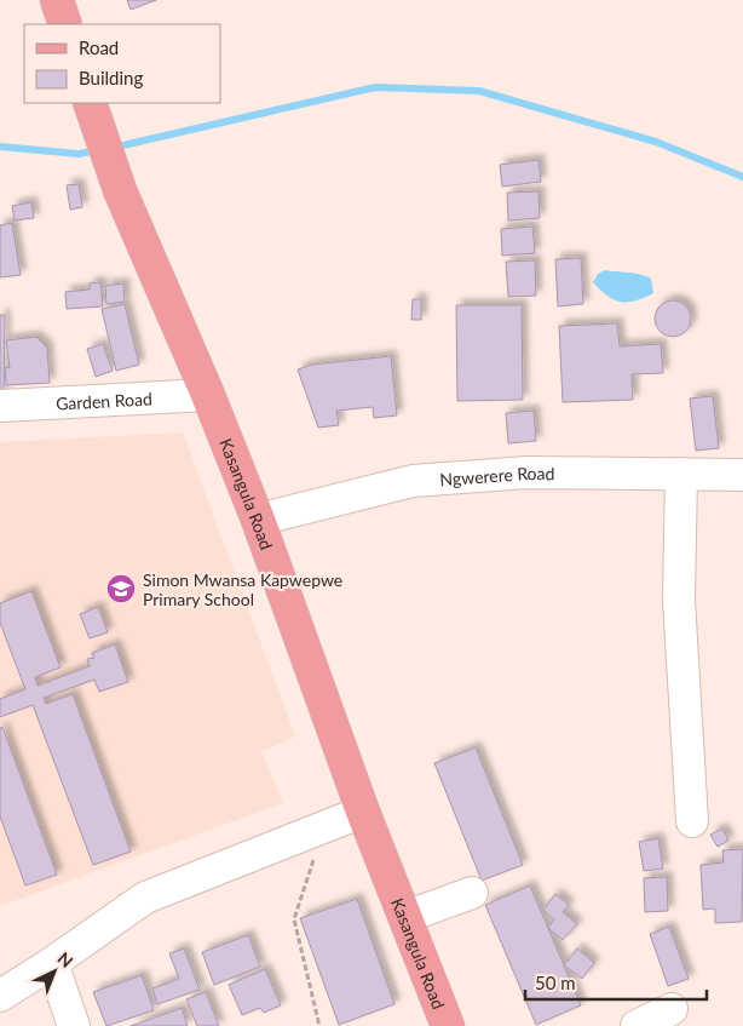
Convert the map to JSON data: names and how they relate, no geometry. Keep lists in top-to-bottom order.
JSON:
{
  "streets": {
    "main road": ["Kasangula Road"],
    "street": ["Garden Road", "Ngwerere Road"]
  },
  "crossings": [
    ["Garden Road", "Kasangula Road"],
    ["Ngwerere Road", "Kasangula Road"]
  ],
  "places": {
    "school or university": ["Simon Mwansa Kapwepwe Primary School"]
  },
  "legend": ["Road", "Building"],
  "scale_bar": "50 m",
  "north": "top right"
}
